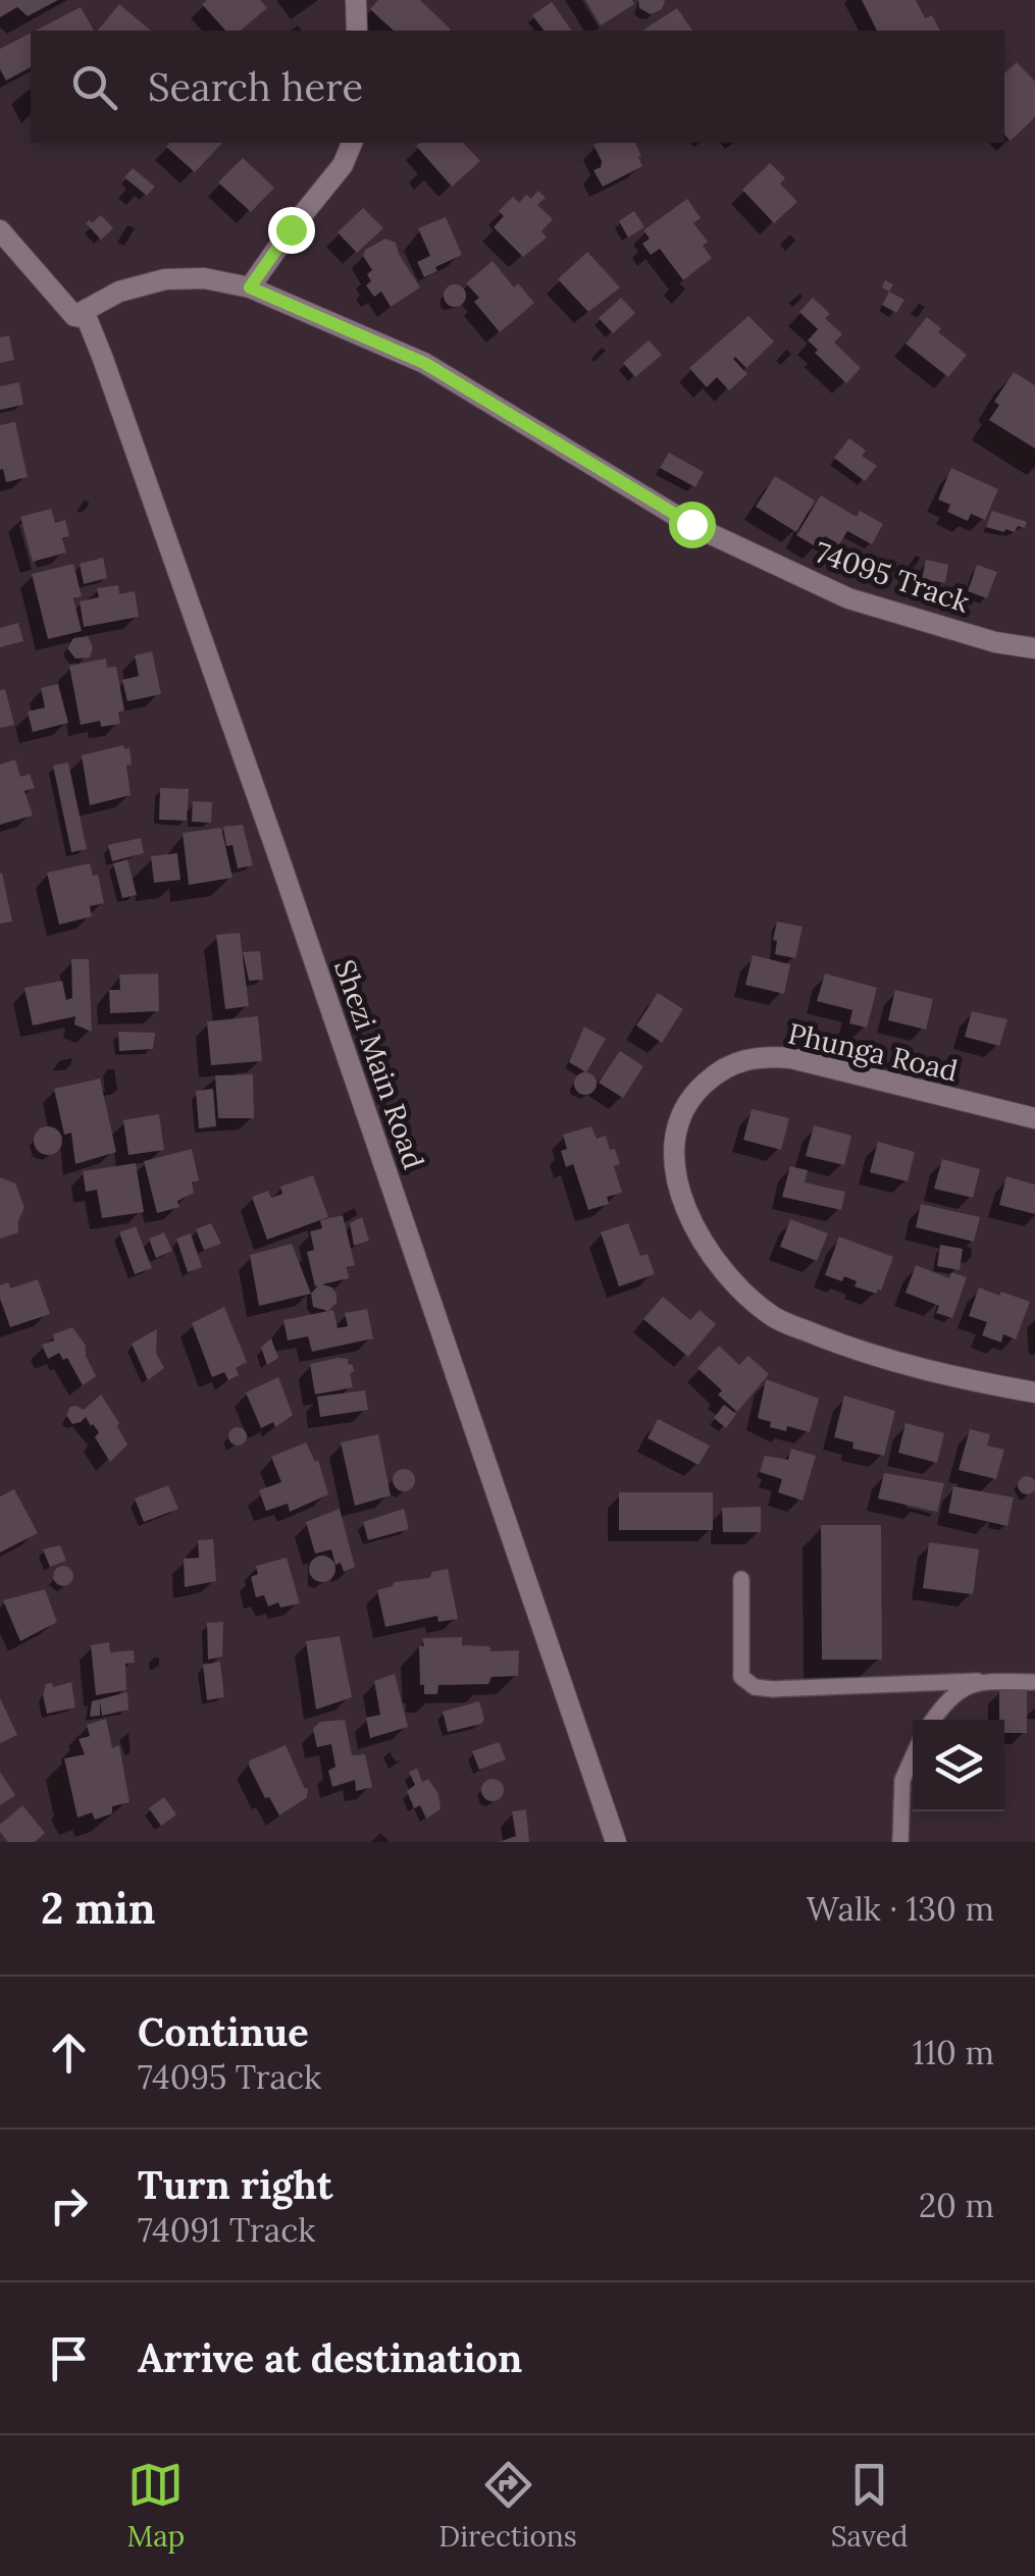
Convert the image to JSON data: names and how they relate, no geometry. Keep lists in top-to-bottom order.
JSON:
{
  "streets": {
    "street": ["74095 Track", "Phunga Road", "Shezi Main Road"]
  },
  "crossings": [
    ["74095 Track", "Shezi Main Road"]
  ],
  "page": {
    "search": "Search here",
    "heading": ["2 min", "Walk · 130 m"],
    "list": [
      ["Continue", "74095 Track", "110 m"],
      ["Turn right", "74091 Track", "20 m"],
      "Arrive at destination"
    ],
    "nav": ["Map", "Directions", "Saved"]
  }
}
